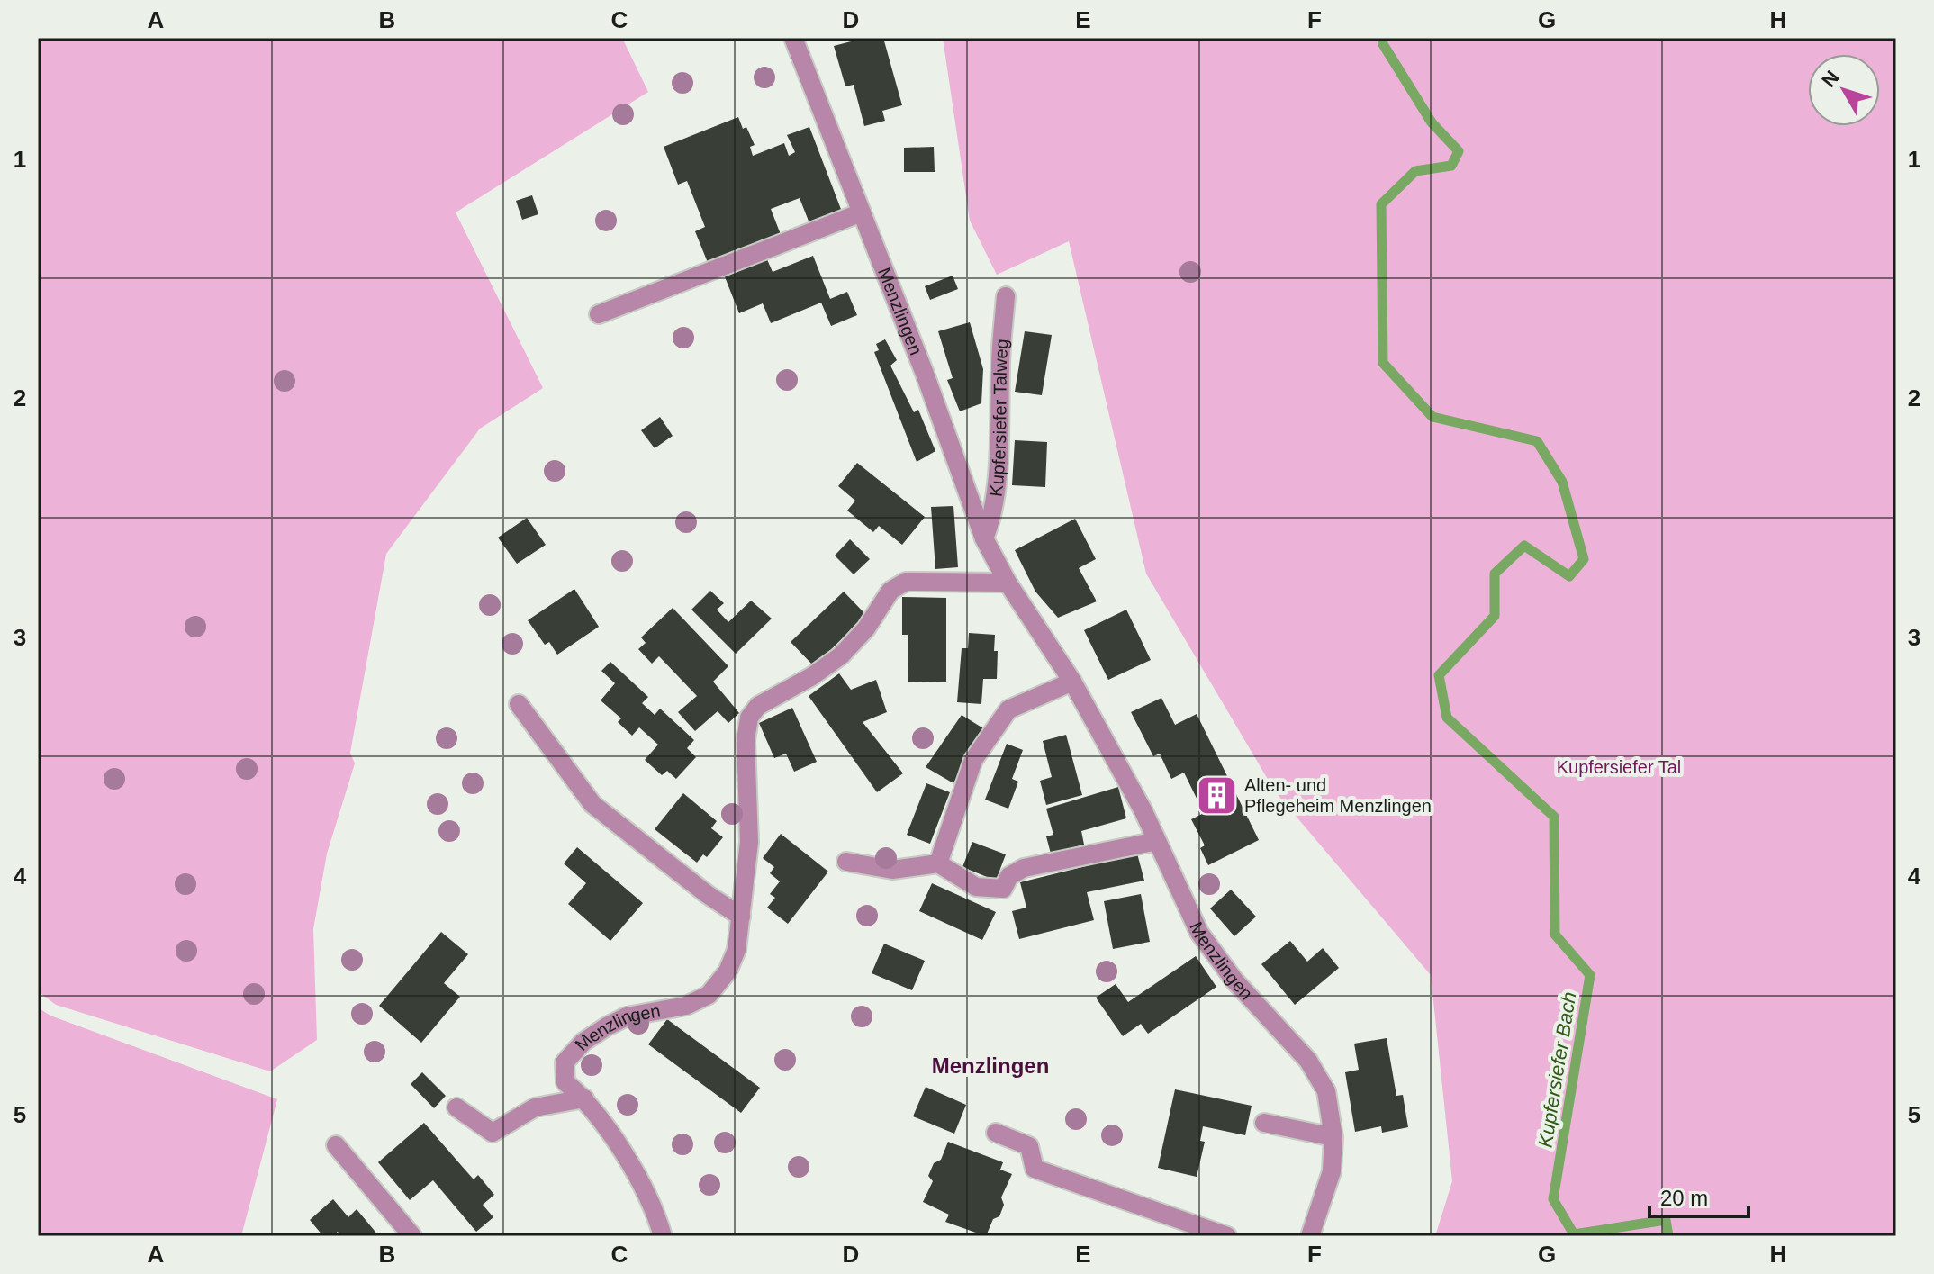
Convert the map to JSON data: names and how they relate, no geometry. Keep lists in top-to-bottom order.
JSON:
{
  "streets": {
    "street": ["Menzlingen", "Kupfersiefer Talweg"]
  },
  "crossings": [
    ["Menzlingen", "Kupfersiefer Talweg"]
  ],
  "districts": ["Menzlingen"],
  "water": ["Kupfersiefer Bach"],
  "parks": ["Kupfersiefer Tal"],
  "places": {
    "building": ["Alten- und Pflegeheim Menzlingen"]
  },
  "scale_bar": "20 m",
  "north": "top left",
  "grid": {
    "columns": [
      "A",
      "B",
      "C",
      "D",
      "E",
      "F",
      "G",
      "H"
    ],
    "rows": [
      "1",
      "2",
      "3",
      "4",
      "5"
    ]
  }
}
